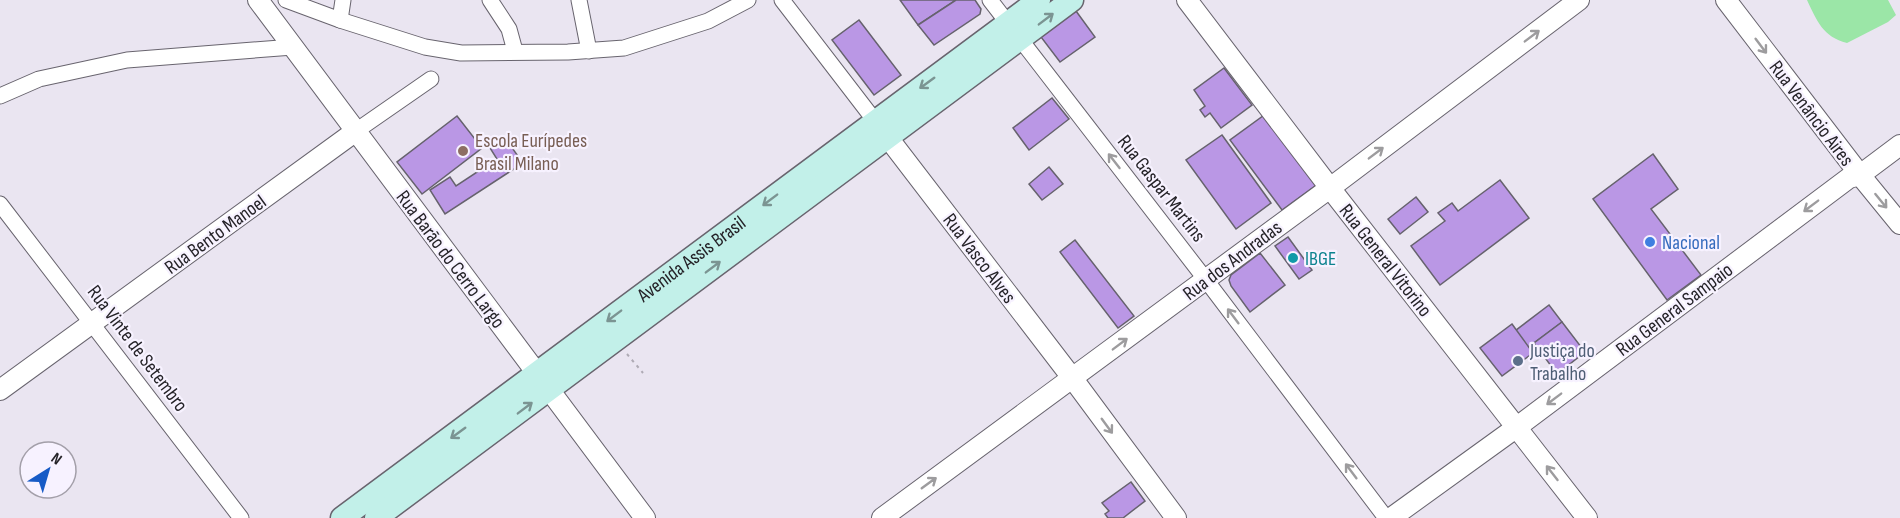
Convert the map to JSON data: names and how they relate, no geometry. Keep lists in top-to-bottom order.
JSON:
{
  "streets": {
    "main road": ["Avenida Assis Brasil"],
    "street": [
      "Rua Venâncio Aires",
      "Rua Gaspar Martins",
      "Rua Bento Manoel",
      "Rua Vasco Alves",
      "Rua Barão do Cerro Largo",
      "Rua dos Andradas",
      "Rua General Vitorino",
      "Rua General Sampaio",
      "Rua Vinte de Setembro"
    ]
  },
  "crossings": [
    ["Rua Venâncio Aires", "Rua General Sampaio"],
    ["Rua Gaspar Martins", "Avenida Assis Brasil"],
    ["Rua Gaspar Martins", "Rua dos Andradas"],
    ["Rua Bento Manoel", "Rua Barão do Cerro Largo"],
    ["Rua Bento Manoel", "Rua Vinte de Setembro"],
    ["Rua Vasco Alves", "Avenida Assis Brasil"],
    ["Rua Vasco Alves", "Rua dos Andradas"],
    ["Rua Barão do Cerro Largo", "Avenida Assis Brasil"],
    ["Rua dos Andradas", "Rua General Vitorino"],
    ["Rua General Vitorino", "Rua General Sampaio"]
  ],
  "one_way": [
    "Rua Venâncio Aires",
    "Rua Gaspar Martins",
    "Rua dos Andradas",
    "Rua General Sampaio"
  ],
  "places": [
    "Escola Eurípedes Brasil Milano",
    "Nacional",
    "IBGE",
    "Justiça do Trabalho"
  ],
  "north": "top right"
}
